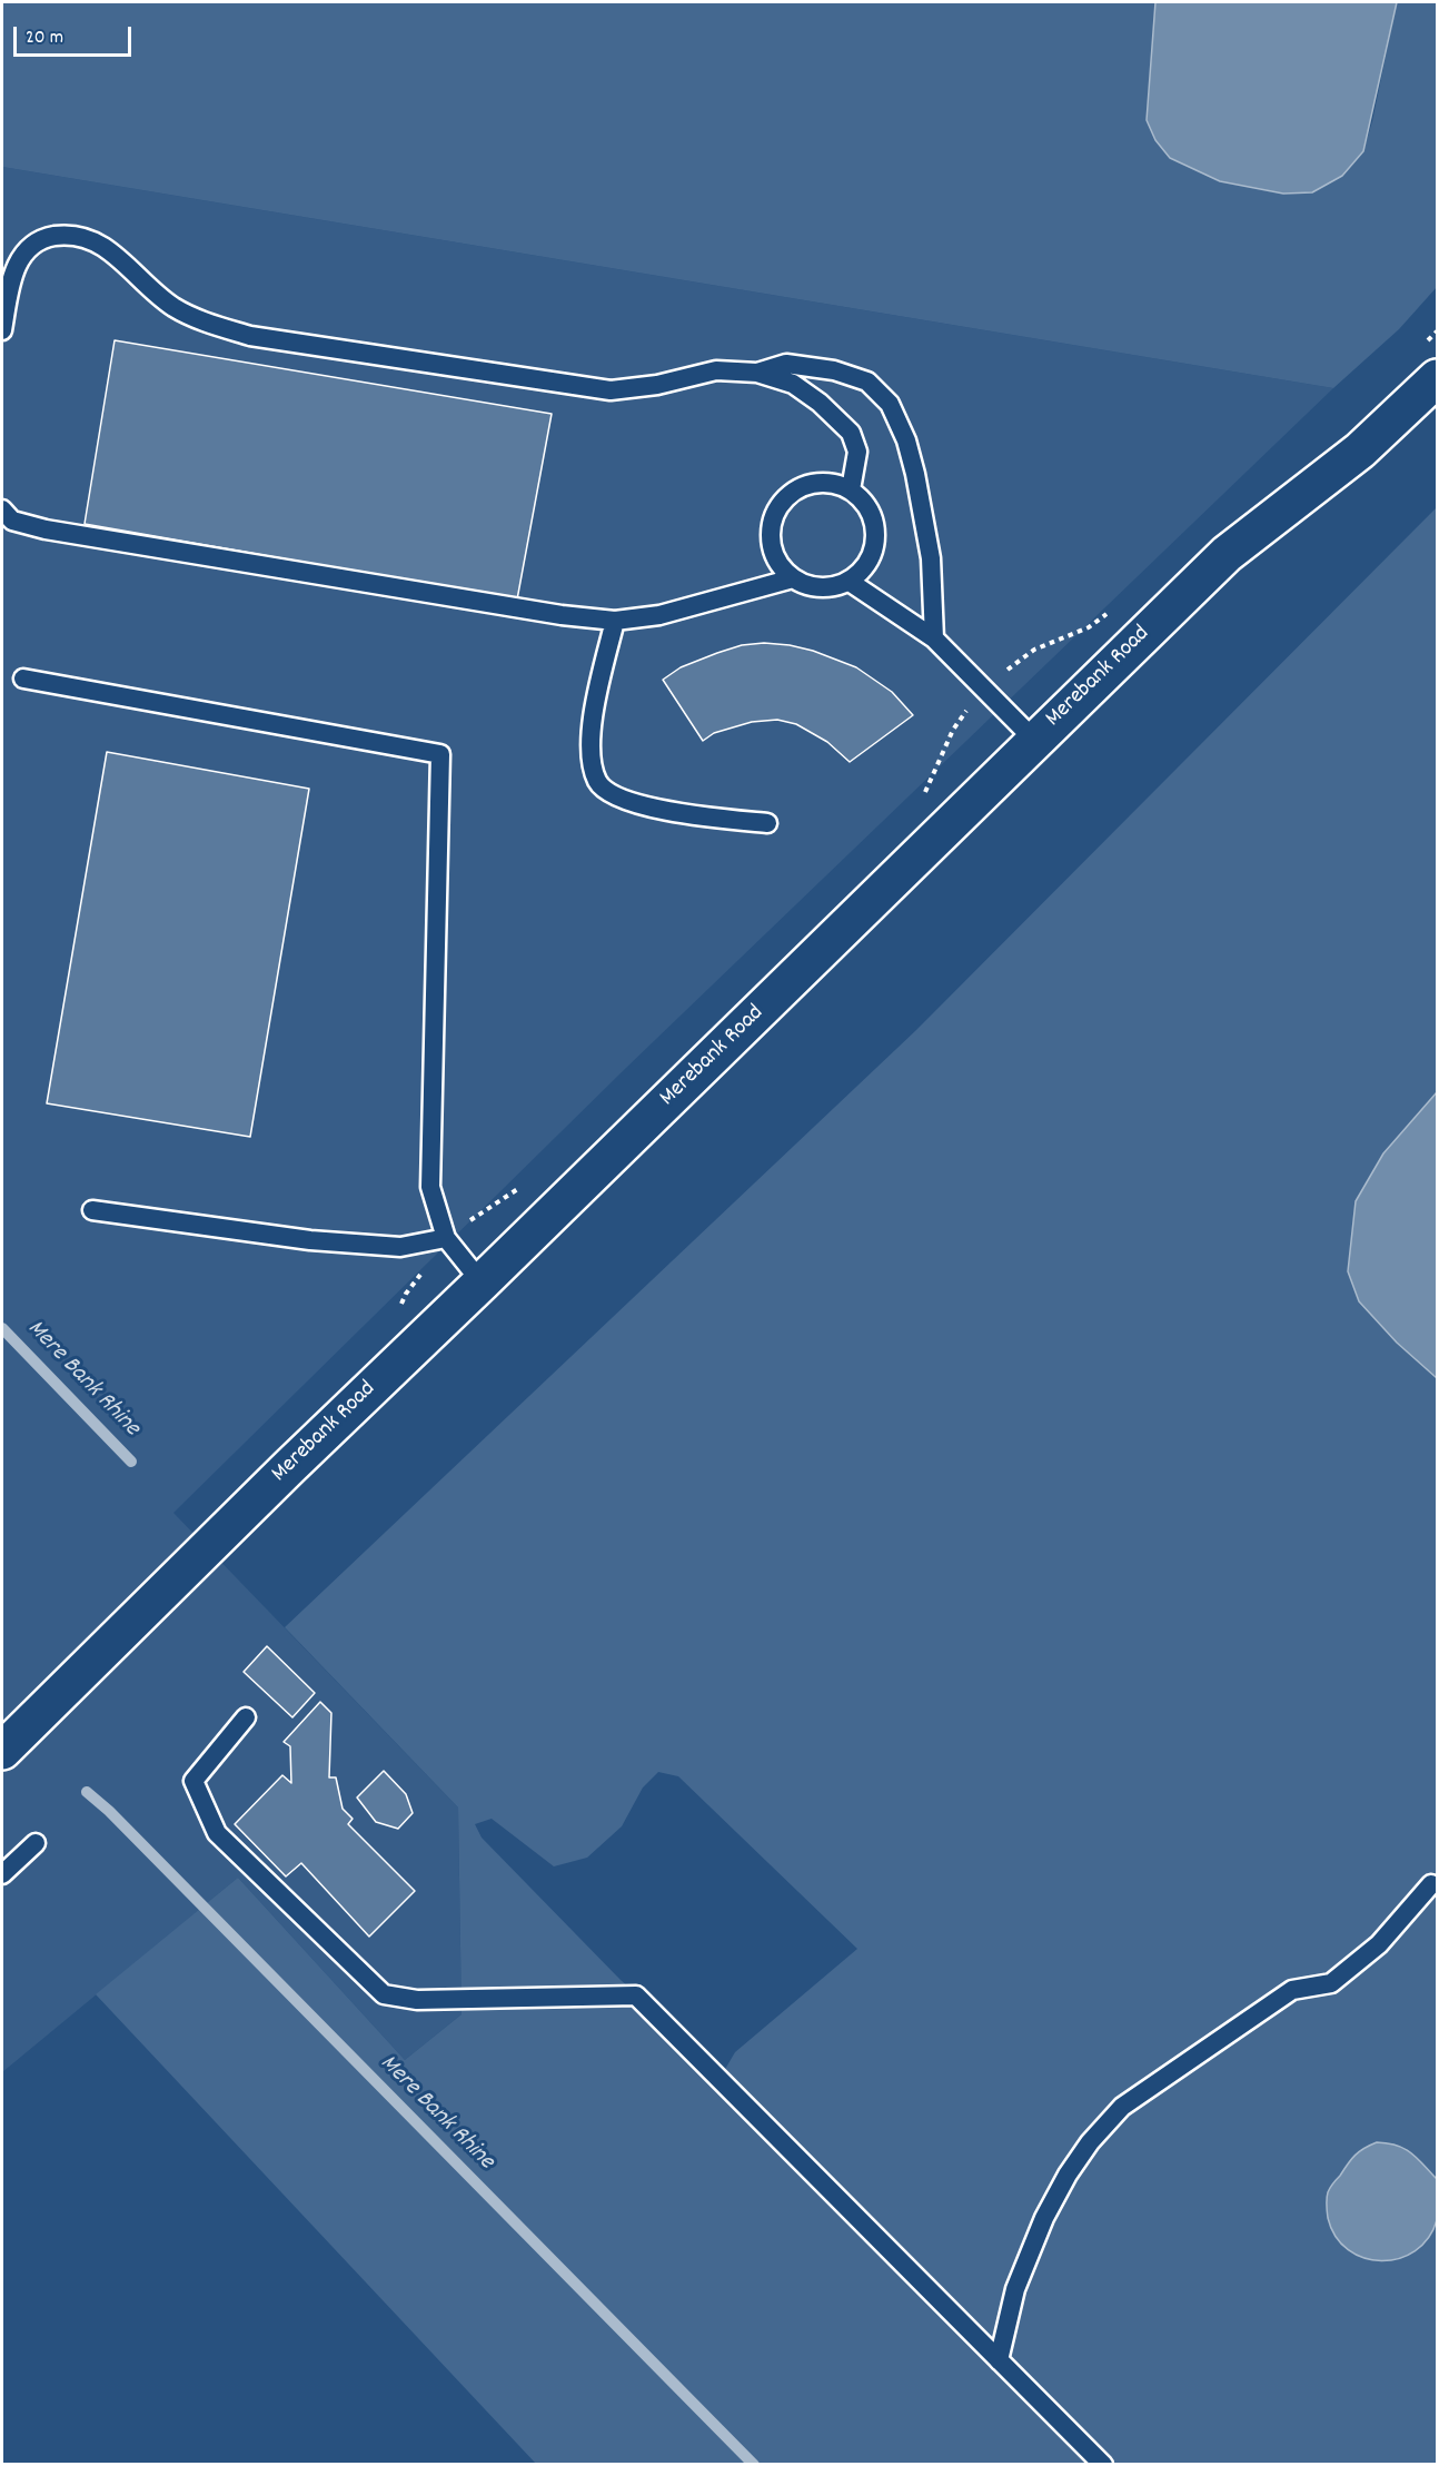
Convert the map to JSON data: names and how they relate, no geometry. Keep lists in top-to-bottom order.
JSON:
{
  "streets": {
    "street": ["Merebank Road"]
  },
  "water": ["Mere Bank Rhine"],
  "scale_bar": "20 m"
}
